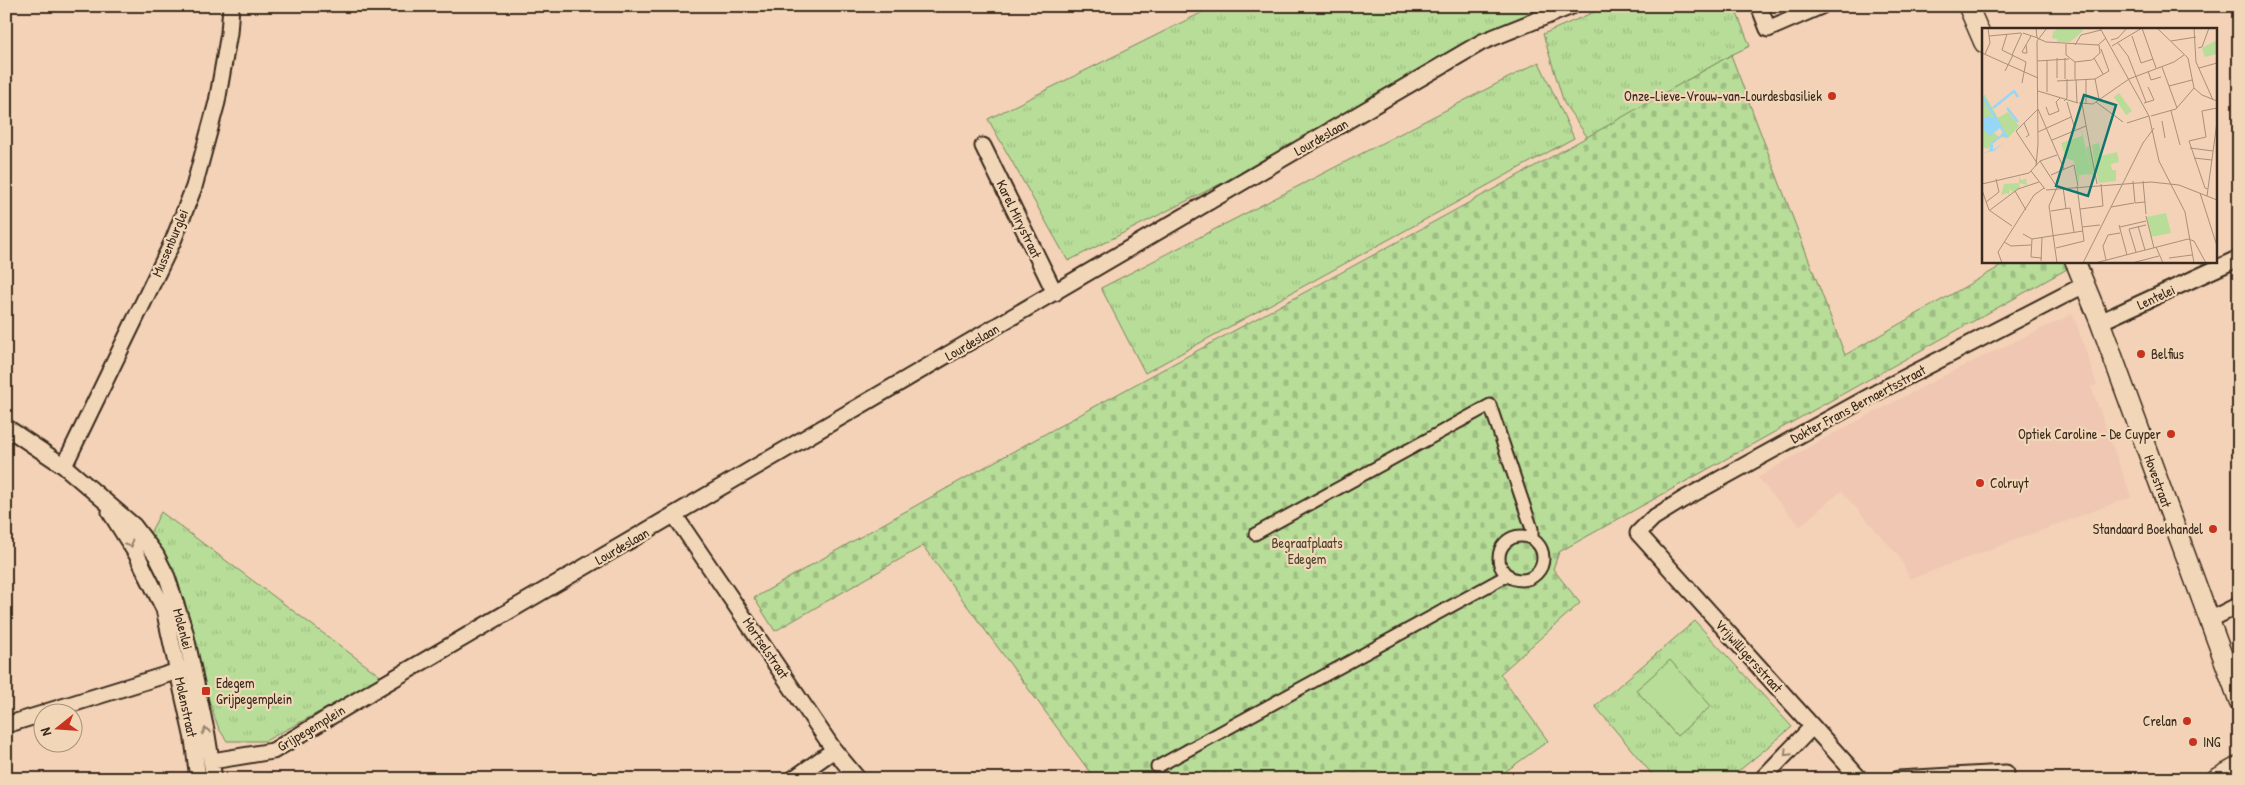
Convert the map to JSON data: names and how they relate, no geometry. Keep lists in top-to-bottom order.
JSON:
{
  "streets": {
    "street": [
      "Lourdeslaan",
      "Karel Mirystraat",
      "Mussenburglei",
      "Lentelei",
      "Dokter Frans Bernaertsstraat",
      "Hovestraat",
      "Molenlei",
      "Mortselstraat",
      "Vrijwilligersstraat",
      "Molenstraat",
      "Grijpegemplein"
    ]
  },
  "crossings": [
    ["Lourdeslaan", "Karel Mirystraat"],
    ["Lourdeslaan", "Mortselstraat"],
    ["Lourdeslaan", "Grijpegemplein"],
    ["Mussenburglei", "Molenstraat"],
    ["Lentelei", "Hovestraat"],
    ["Dokter Frans Bernaertsstraat", "Hovestraat"],
    ["Dokter Frans Bernaertsstraat", "Vrijwilligersstraat"],
    ["Molenlei", "Molenstraat"],
    ["Molenlei", "Grijpegemplein"]
  ],
  "one_way": ["Molenlei"],
  "parks": ["Begraafplaats Edegem"],
  "places": {
    "other": [
      "Onze-Lieve-Vrouw-van-Lourdesbasiliek",
      "Belfius",
      "Optiek Caroline - De Cuyper",
      "Colruyt",
      "Standaard Boekhandel",
      "Crelan",
      "ING"
    ],
    "transit": ["Edegem Grijpegemplein"]
  },
  "north": "left"
}
